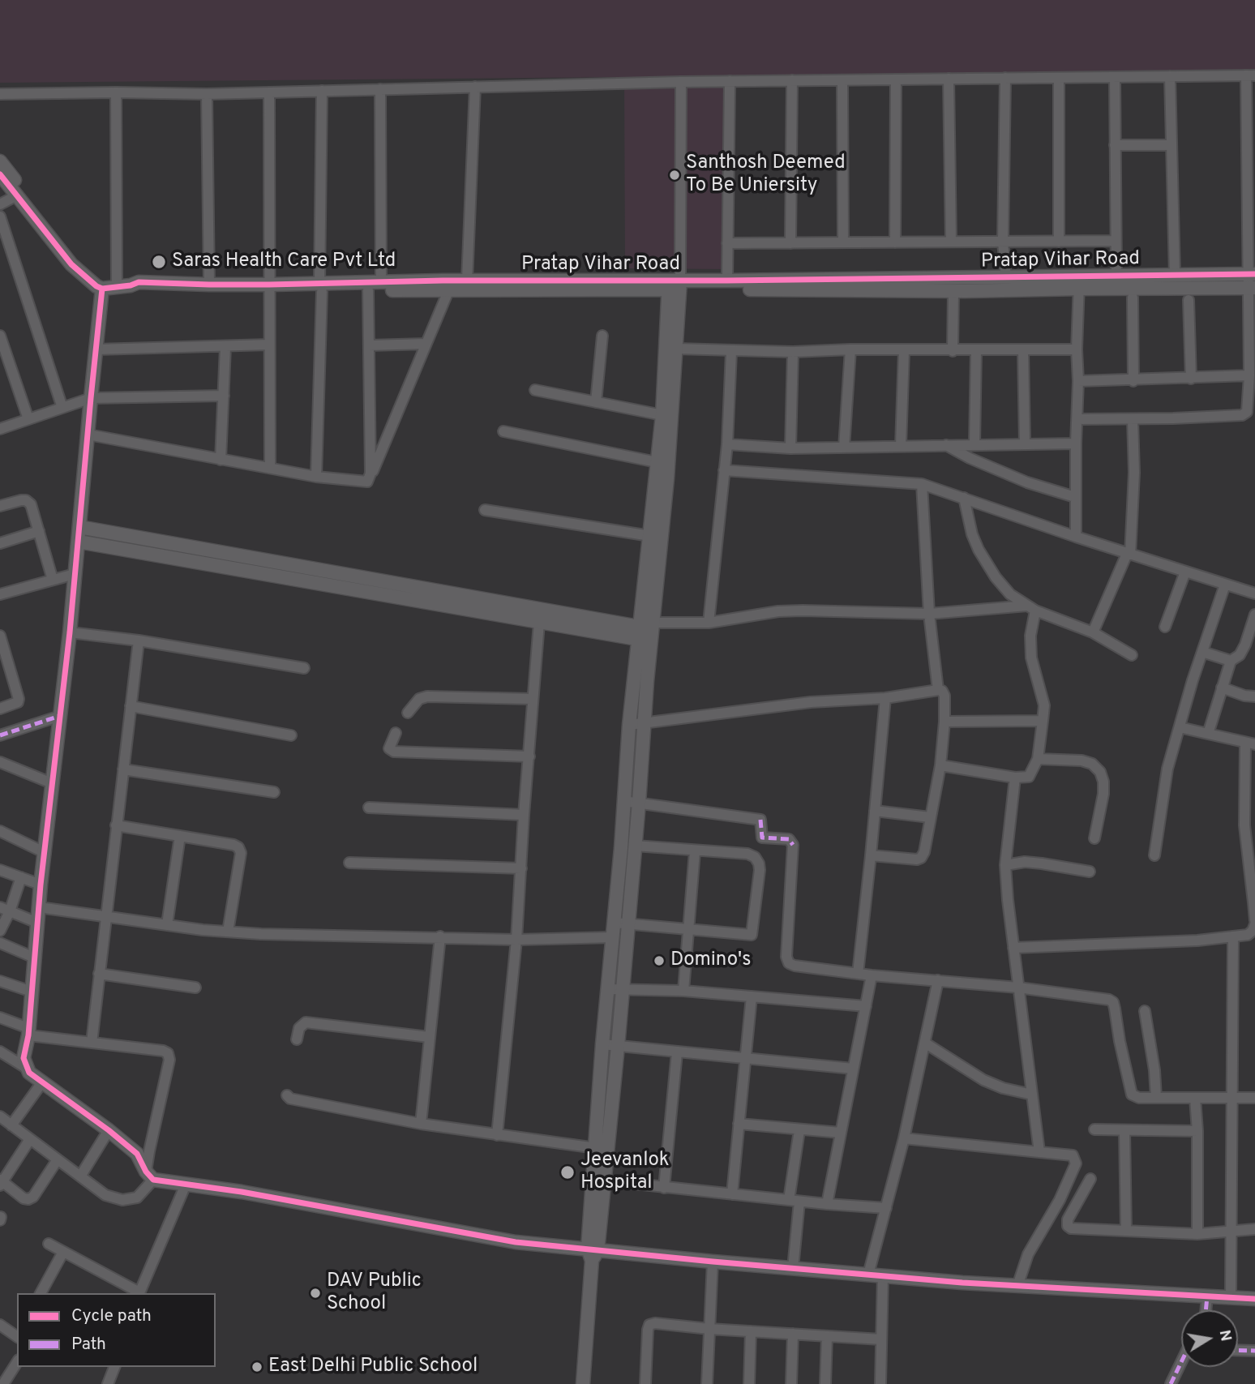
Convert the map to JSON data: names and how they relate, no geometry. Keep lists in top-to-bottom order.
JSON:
{
  "streets": {
    "street": ["Pratap Vihar Road"]
  },
  "places": [
    "Santhosh Deemed To Be Uniersity",
    "Saras Health Care Pvt Ltd",
    "Domino's",
    "Jeevanlok Hospital",
    "DAV Public School",
    "East Delhi Public School"
  ],
  "legend": ["Cycle path", "Path"],
  "north": "right"
}
